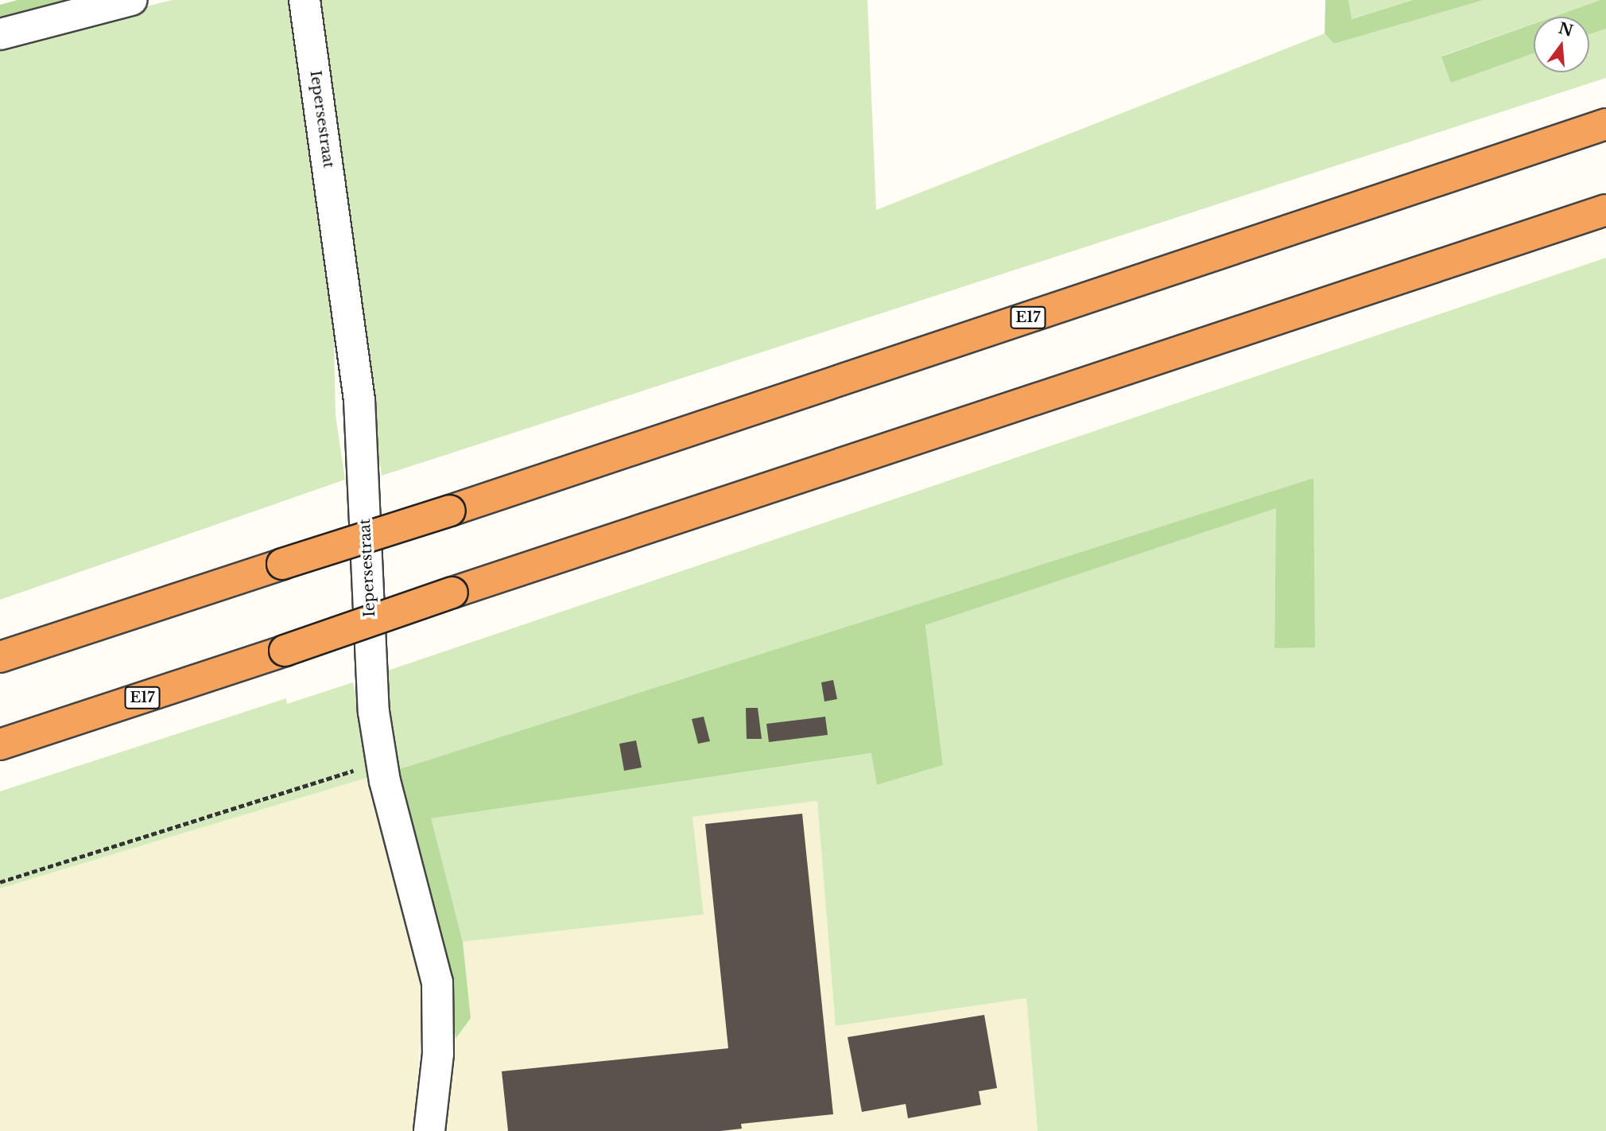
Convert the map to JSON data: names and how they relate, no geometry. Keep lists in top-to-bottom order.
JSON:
{
  "streets": {
    "highway": ["E17"],
    "street": ["Iepersestraat"]
  },
  "north": "top"
}
